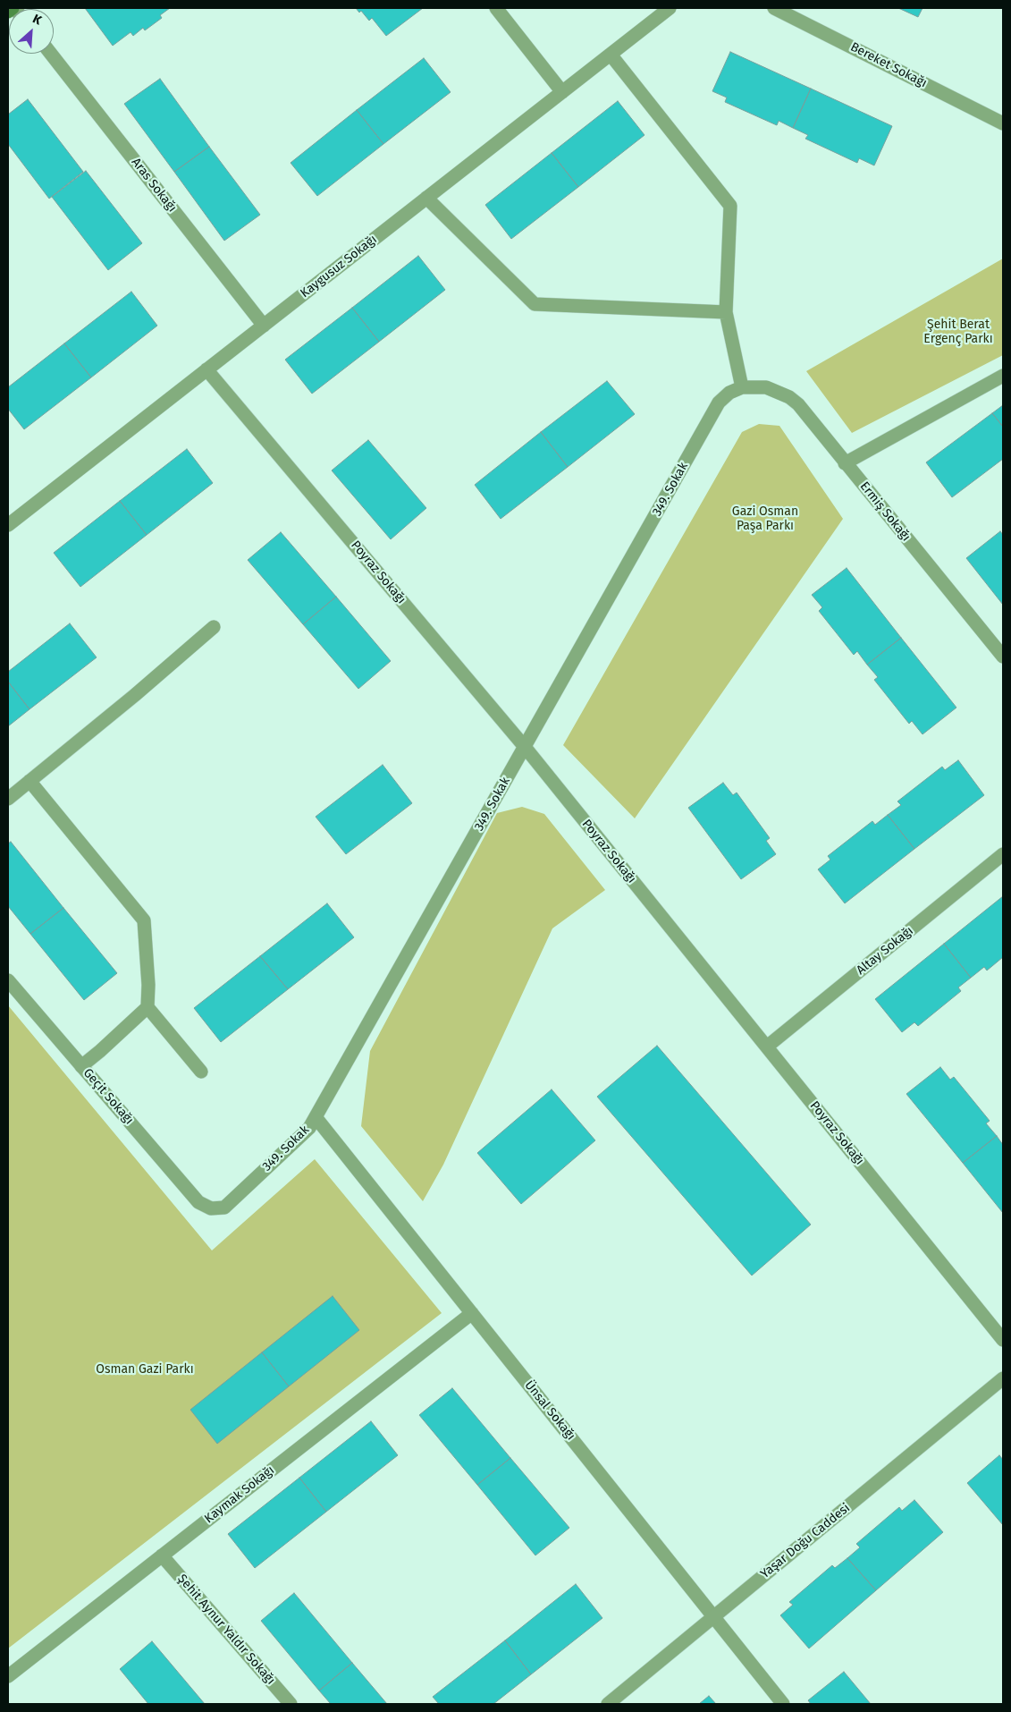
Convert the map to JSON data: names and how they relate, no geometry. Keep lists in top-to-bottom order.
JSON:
{
  "streets": {
    "street": [
      "Bereket Sokağı",
      "Aras Sokağı",
      "Kaygusuz Sokağı",
      "349. Sokak",
      "Ermiş Sokağı",
      "Poyraz Sokağı",
      "Altay Sokağı",
      "Geçit Sokağı",
      "Ünsal Sokağı",
      "Kaymak Sokağı",
      "Yaşar Doğu Caddesi",
      "Şehit Aynur Yaldır Sokağı"
    ]
  },
  "crossings": [
    ["Aras Sokağı", "Kaygusuz Sokağı"],
    ["Kaygusuz Sokağı", "Poyraz Sokağı"],
    ["349. Sokak", "Ermiş Sokağı"],
    ["349. Sokak", "Poyraz Sokağı"],
    ["349. Sokak", "Geçit Sokağı"],
    ["349. Sokak", "Ünsal Sokağı"],
    ["Poyraz Sokağı", "Altay Sokağı"],
    ["Ünsal Sokağı", "Kaymak Sokağı"],
    ["Ünsal Sokağı", "Yaşar Doğu Caddesi"],
    ["Kaymak Sokağı", "Şehit Aynur Yaldır Sokağı"]
  ],
  "parks": ["Şehit Berat Ergenç Parkı", "Gazi Osman Paşa Parkı", "Osman Gazi Parkı"],
  "north": "top right"
}
